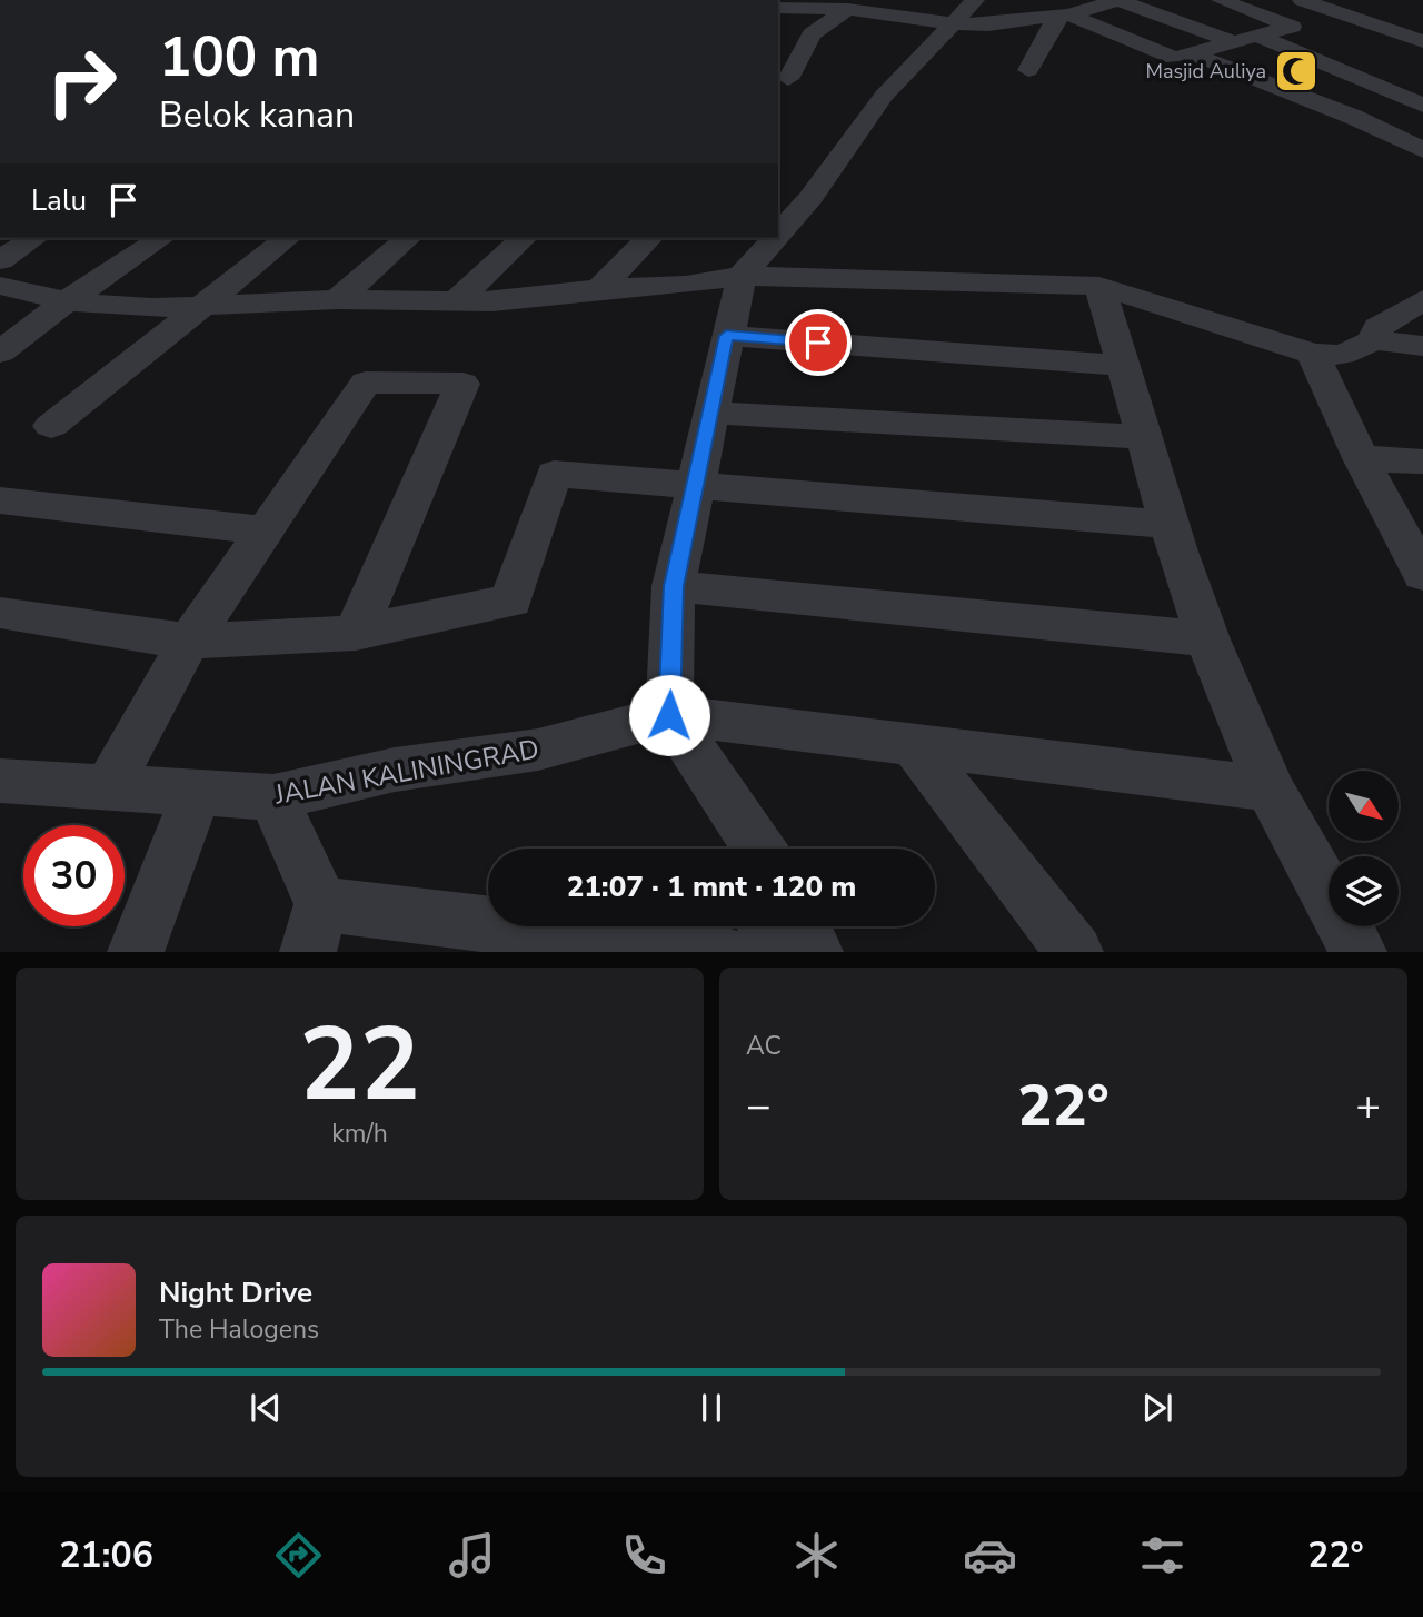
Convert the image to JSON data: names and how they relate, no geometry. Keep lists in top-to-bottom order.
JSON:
{
  "streets": {
    "street": ["JALAN KALININGRAD"]
  },
  "places": {
    "mosque": ["Masjid Auliya"]
  },
  "north": "bottom right",
  "page": {
    "turn": ["100 m", "Belok kanan"],
    "then": "Lalu",
    "limit": "30",
    "trip": "21:07 · 1 mnt · 120 m",
    "tile": [
      ["22", "km/h"],
      "AC"
    ],
    "heat": ["−", "22°", "+"],
    "song": ["Night Drive", "The Halogens"],
    "tabs": ["21:06", "22°"]
  }
}
